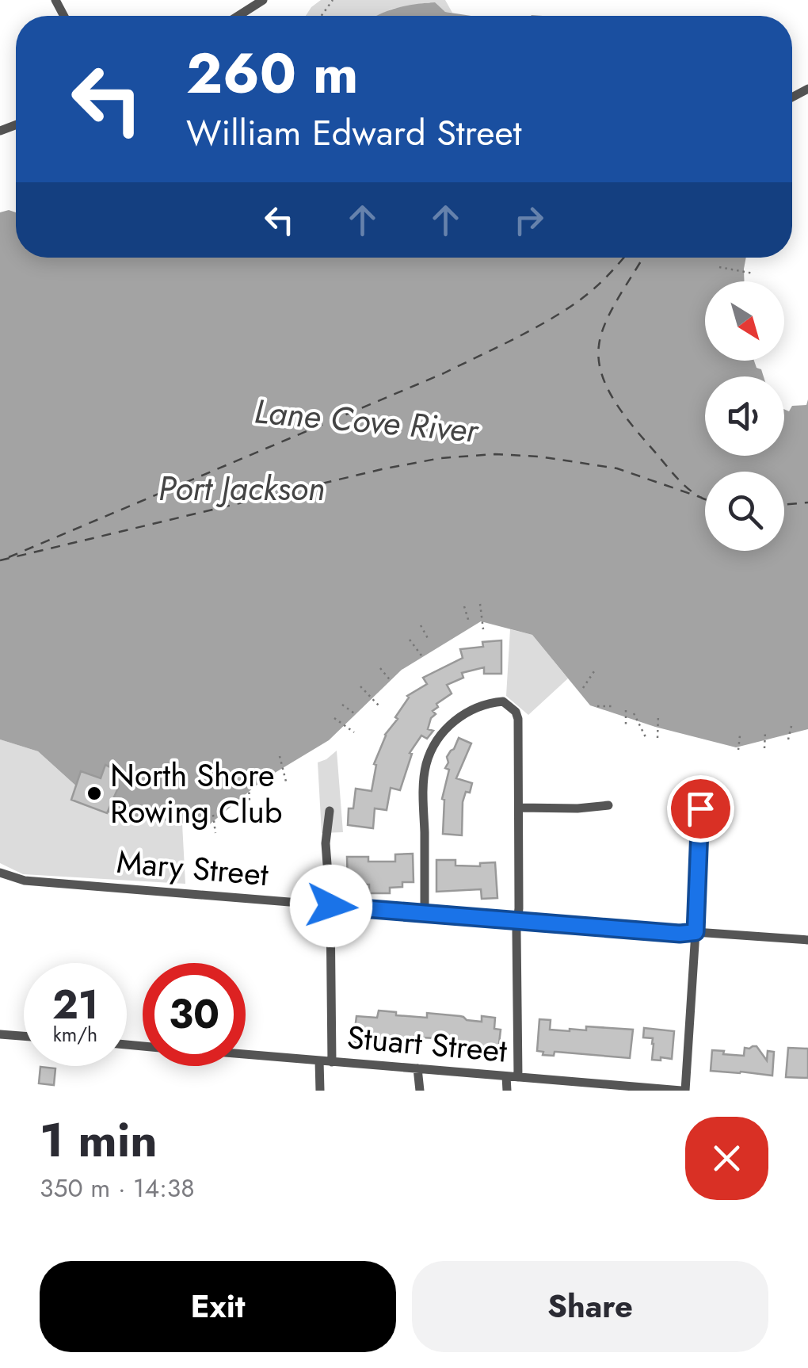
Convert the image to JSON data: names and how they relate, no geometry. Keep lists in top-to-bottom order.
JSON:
{
  "streets": {
    "street": ["Mary Street", "Stuart Street"]
  },
  "water": ["Lane Cove River", "Port Jackson"],
  "places": ["North Shore Rowing Club"],
  "north": "bottom right",
  "page": {
    "turn": ["260 m", "William Edward Street"],
    "speed": "21 km/h",
    "limit": "30",
    "heading": ["1 min", "350 m · 14:38"],
    "buttons": ["Exit", "Share"]
  }
}
